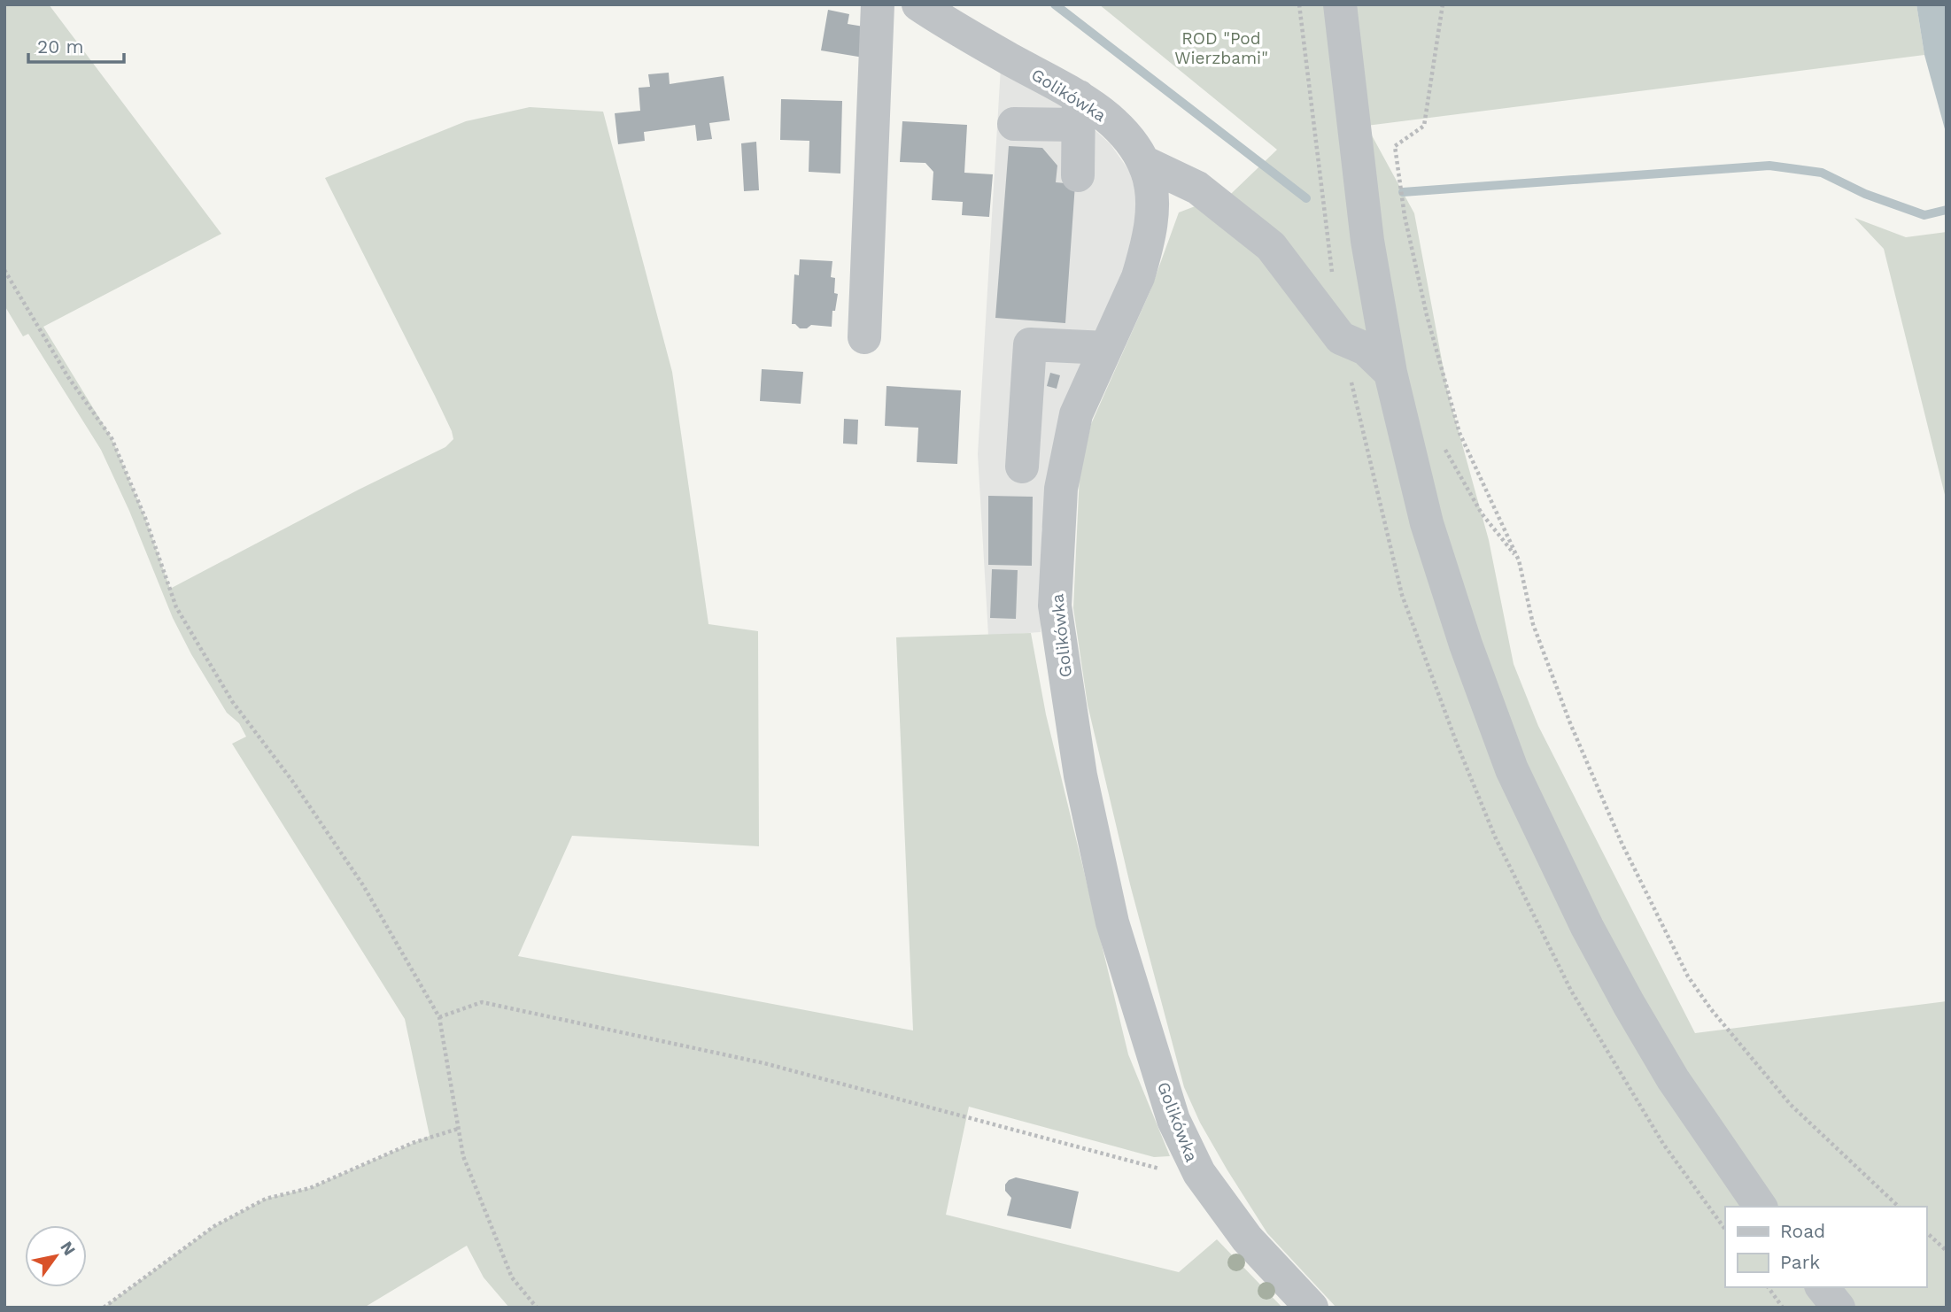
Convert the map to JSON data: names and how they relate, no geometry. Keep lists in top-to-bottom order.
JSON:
{
  "streets": {
    "street": ["Golikówka"]
  },
  "parks": ["ROD \"Pod Wierzbami\""],
  "legend": ["Road", "Park"],
  "scale_bar": "20 m",
  "north": "top right"
}
